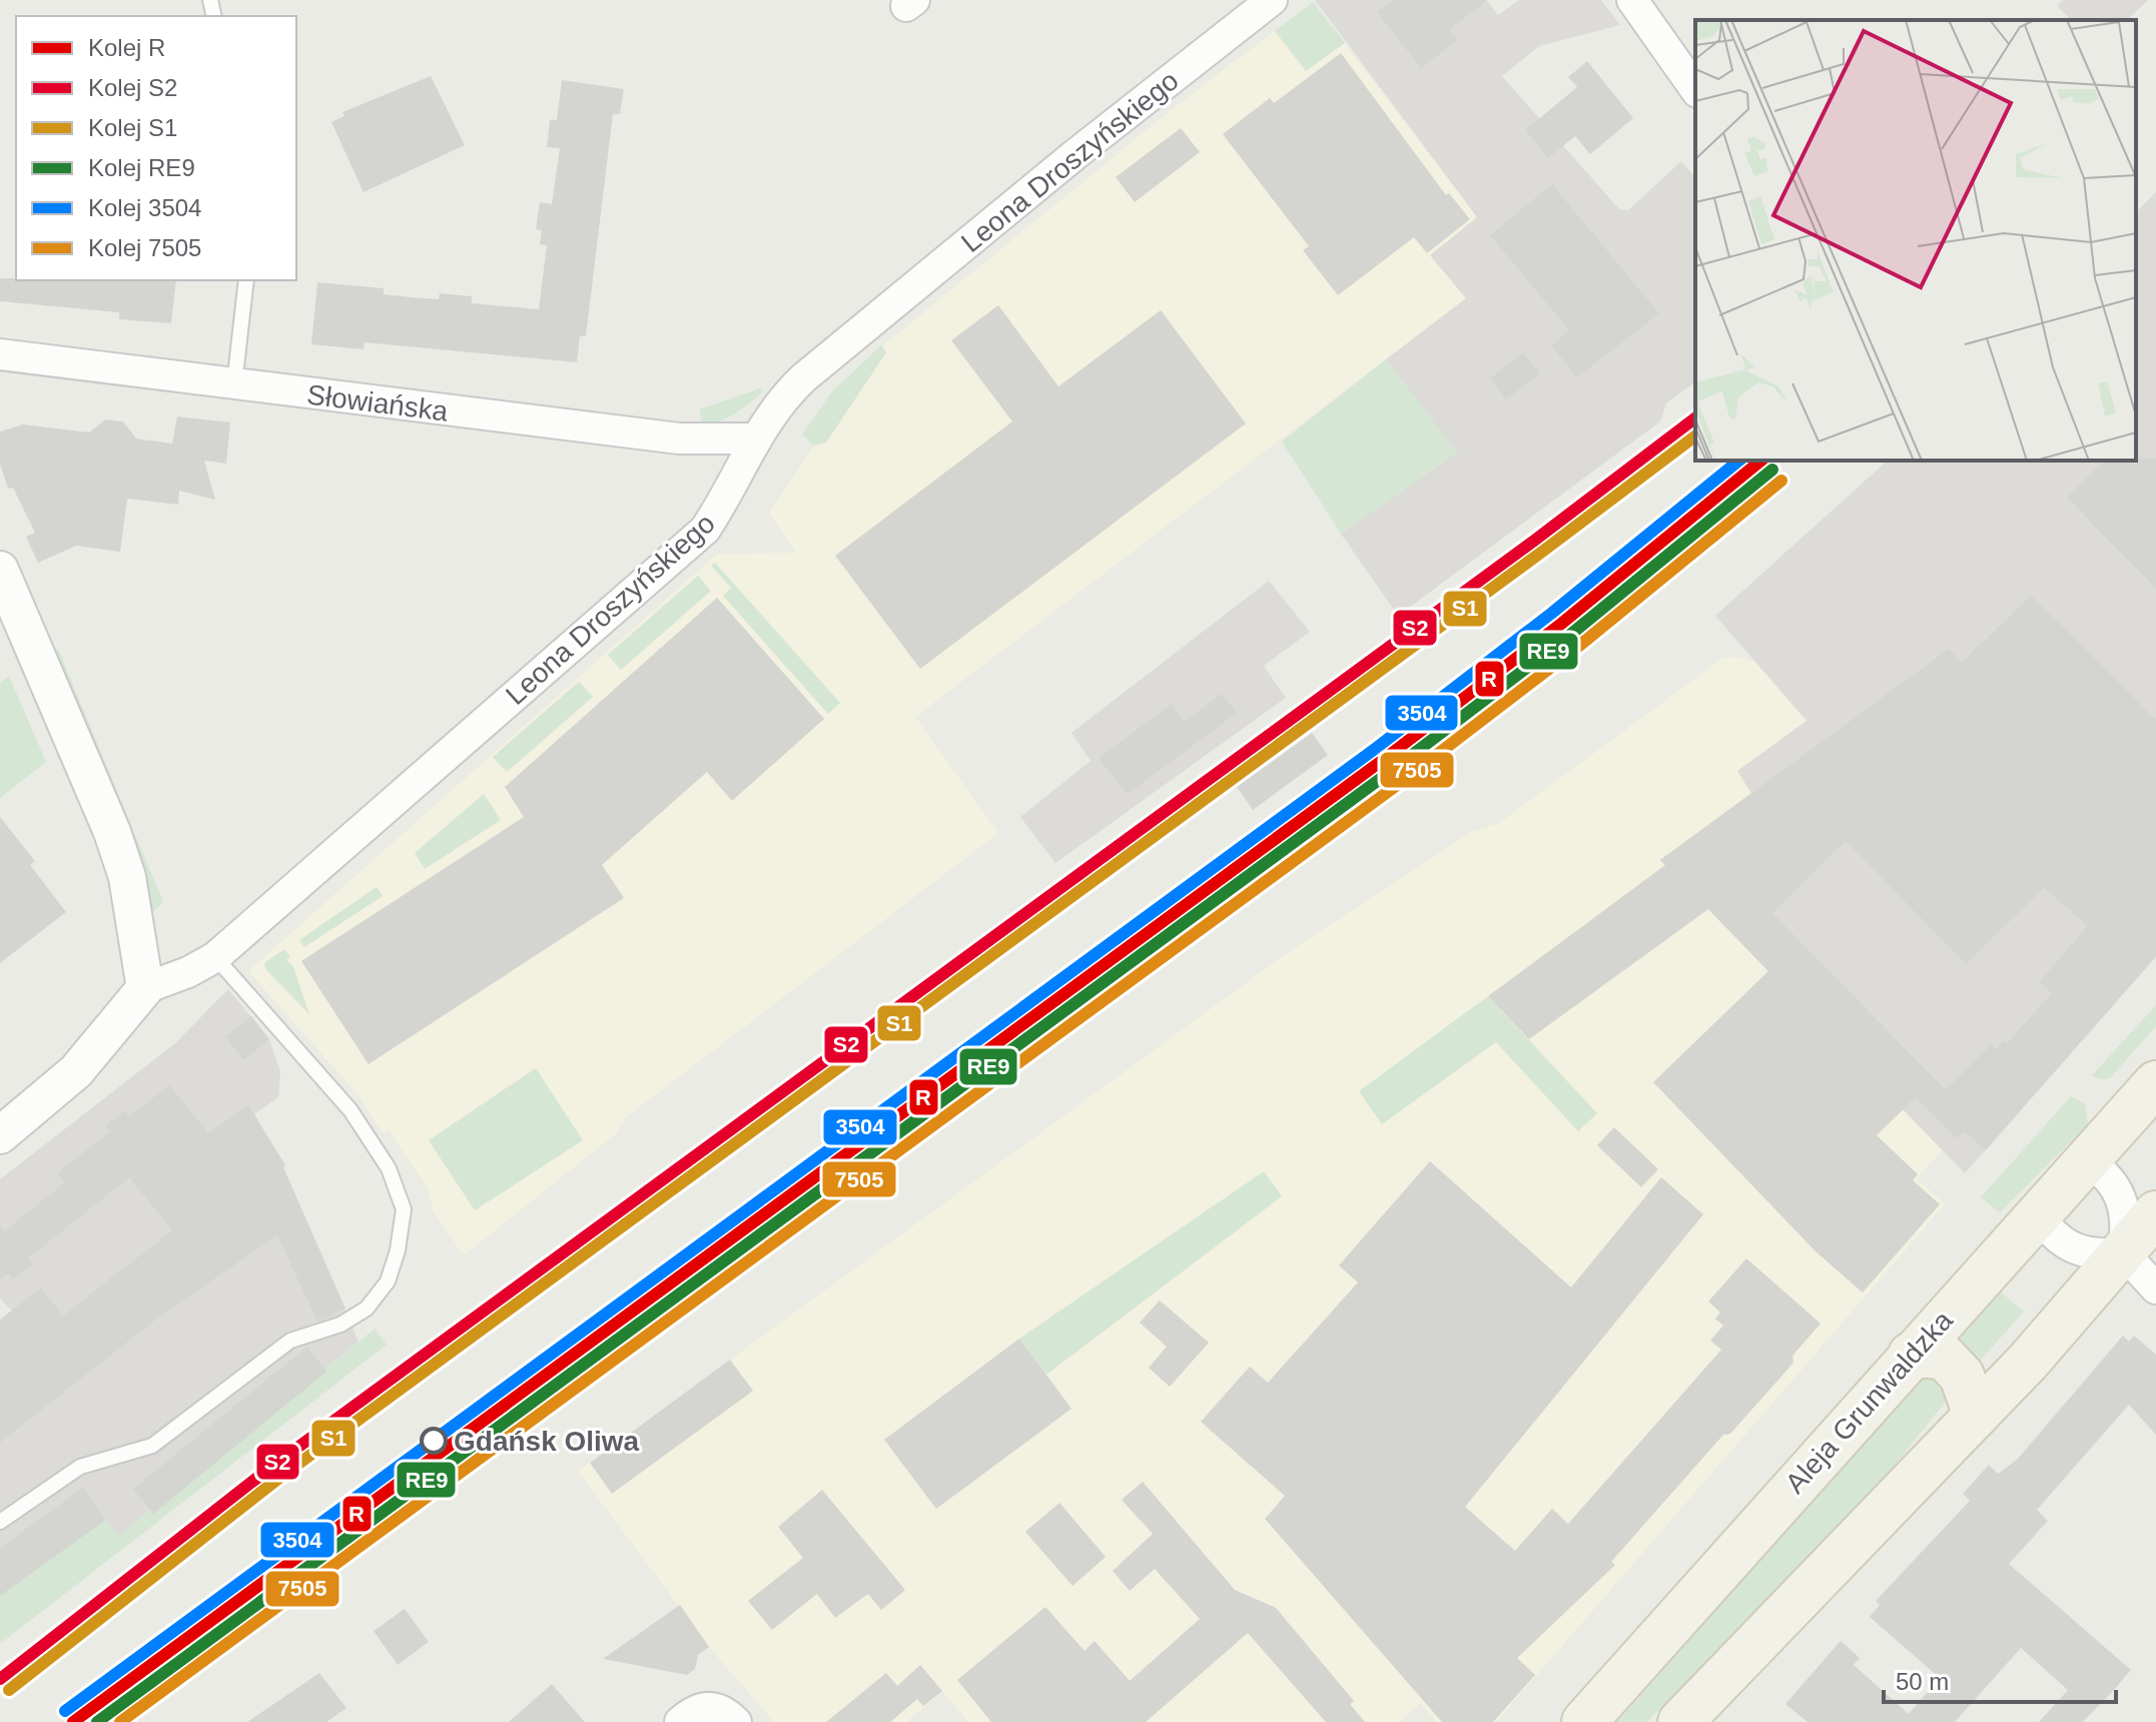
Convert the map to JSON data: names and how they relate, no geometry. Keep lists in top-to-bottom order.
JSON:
{
  "streets": {
    "main road": ["Aleja Grunwaldzka"],
    "street": ["Leona Droszyńskiego", "Słowiańska"]
  },
  "crossings": [
    ["Leona Droszyńskiego", "Słowiańska"]
  ],
  "places": ["Gdańsk Oliwa"],
  "lines": [
    "rail line S2",
    "rail line S1",
    "rail line R",
    "rail line 3504",
    "rail line RE9",
    "rail line 7505"
  ],
  "legend": [
    "Kolej R",
    "Kolej S2",
    "Kolej S1",
    "Kolej RE9",
    "Kolej 3504",
    "Kolej 7505"
  ],
  "scale_bar": "50 m"
}
